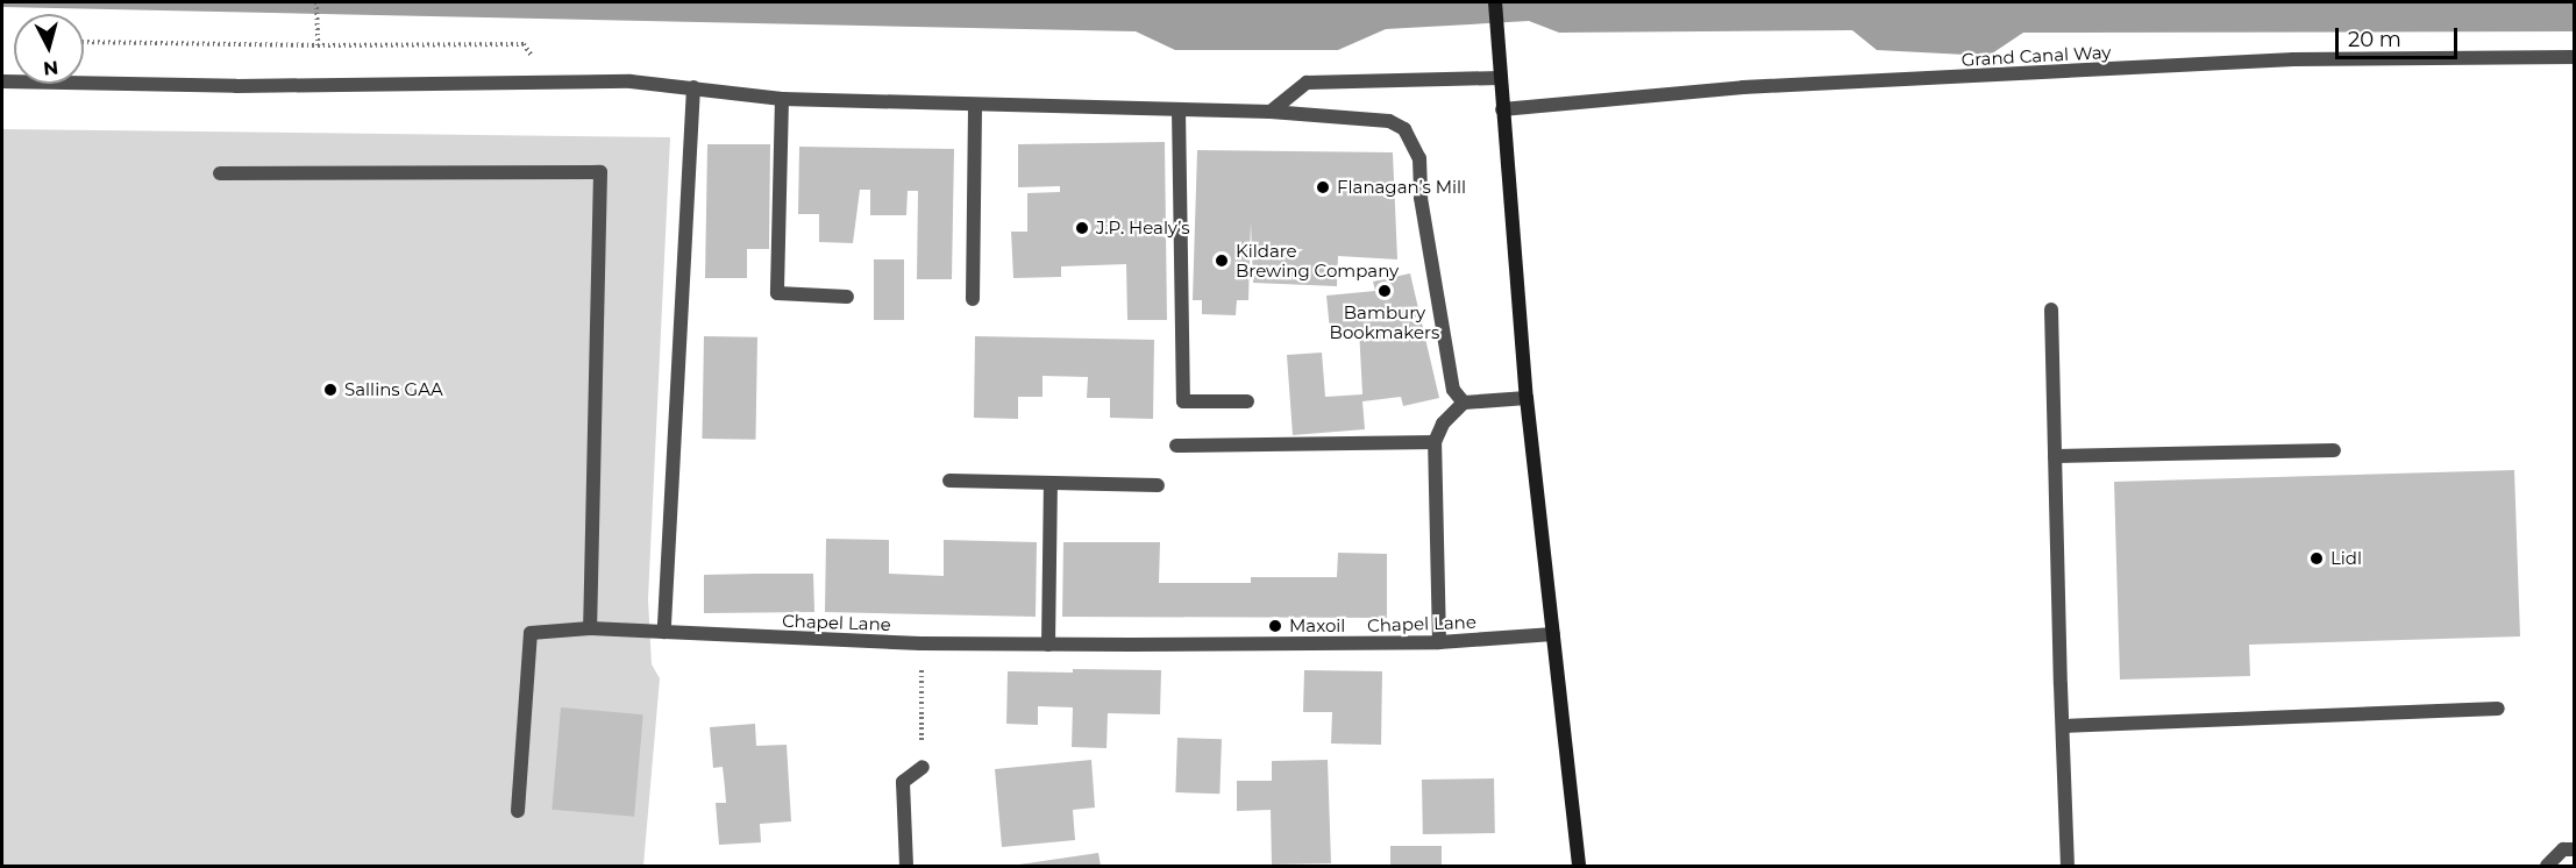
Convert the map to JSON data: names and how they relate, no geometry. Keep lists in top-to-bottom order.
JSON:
{
  "streets": {
    "street": ["Grand Canal Way", "Chapel Lane"]
  },
  "places": [
    "Flanagan’s Mill",
    "J.P. Healy’s",
    "Kildare Brewing Company",
    "Bambury Bookmakers",
    "Sallins GAA",
    "Lidl",
    "Maxoil"
  ],
  "scale_bar": "20 m",
  "north": "bottom"
}
